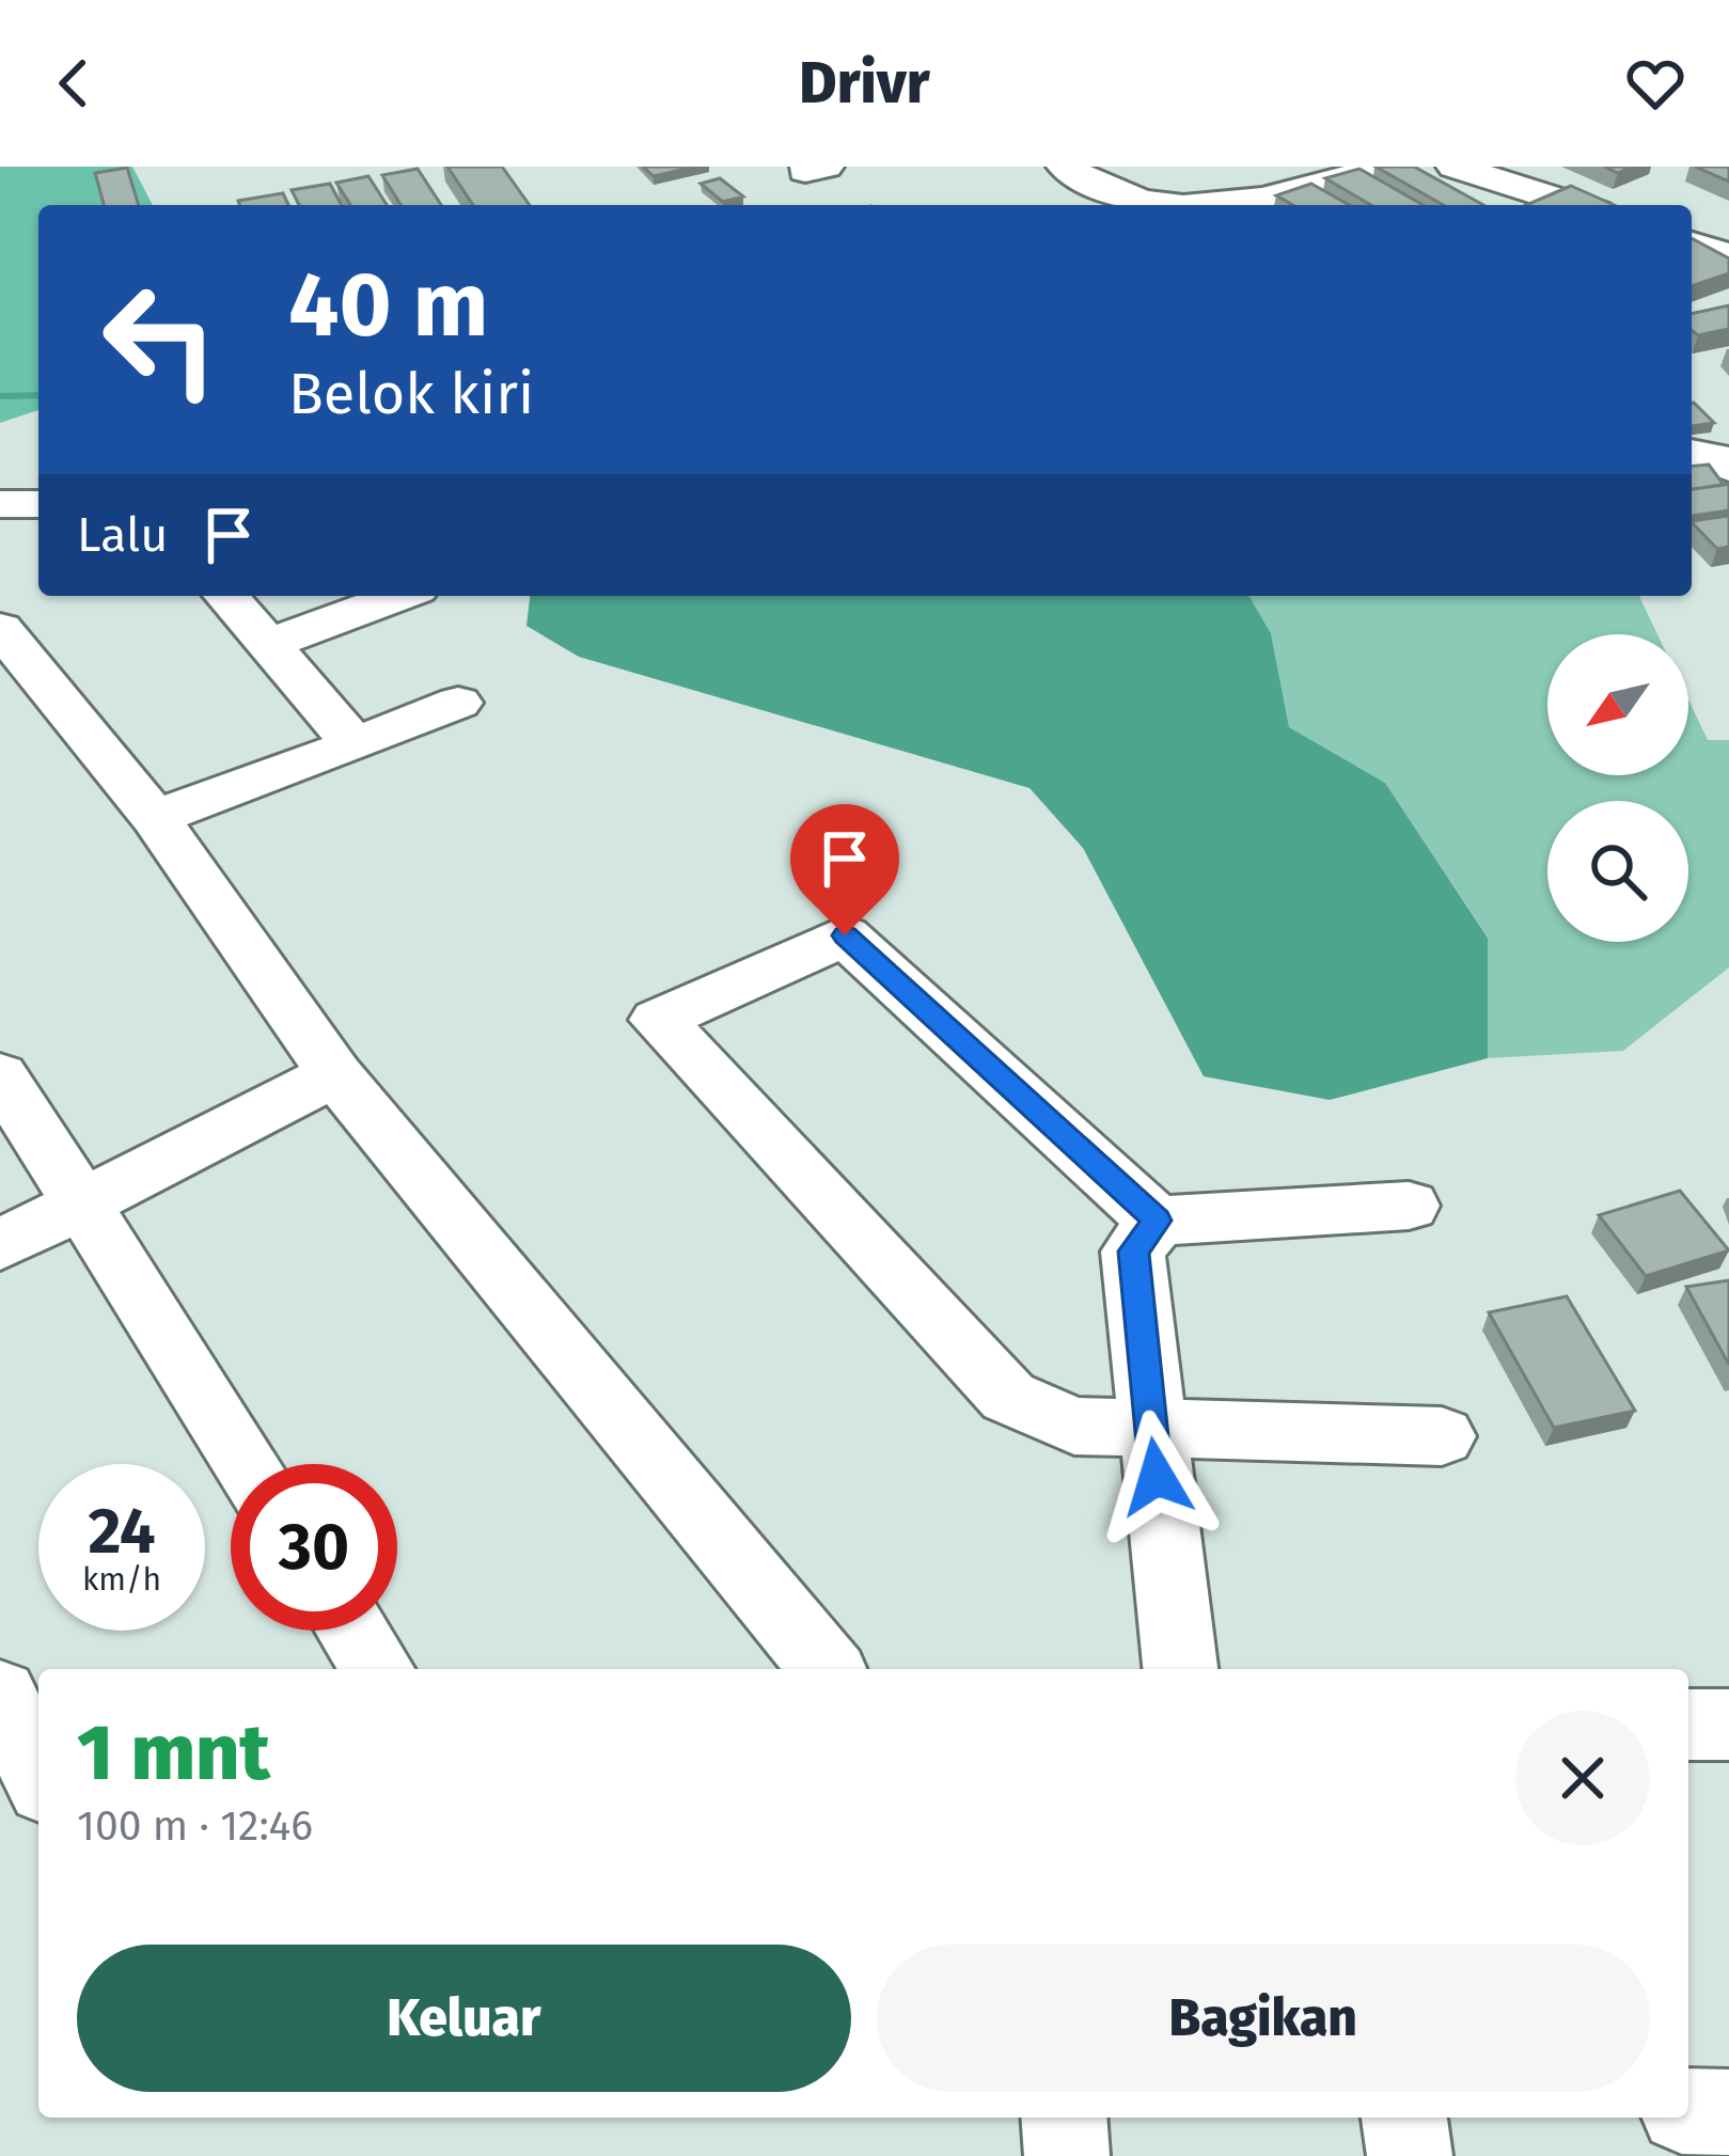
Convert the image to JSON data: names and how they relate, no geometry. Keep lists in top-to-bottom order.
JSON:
{
  "north": "bottom left",
  "page": {
    "header": "Drivr",
    "turn": ["40 m", "Belok kiri"],
    "then": "Lalu",
    "speed": "24 km/h",
    "limit": "30",
    "heading": ["1 mnt", "100 m · 12:46"],
    "buttons": ["Keluar", "Bagikan"]
  }
}
